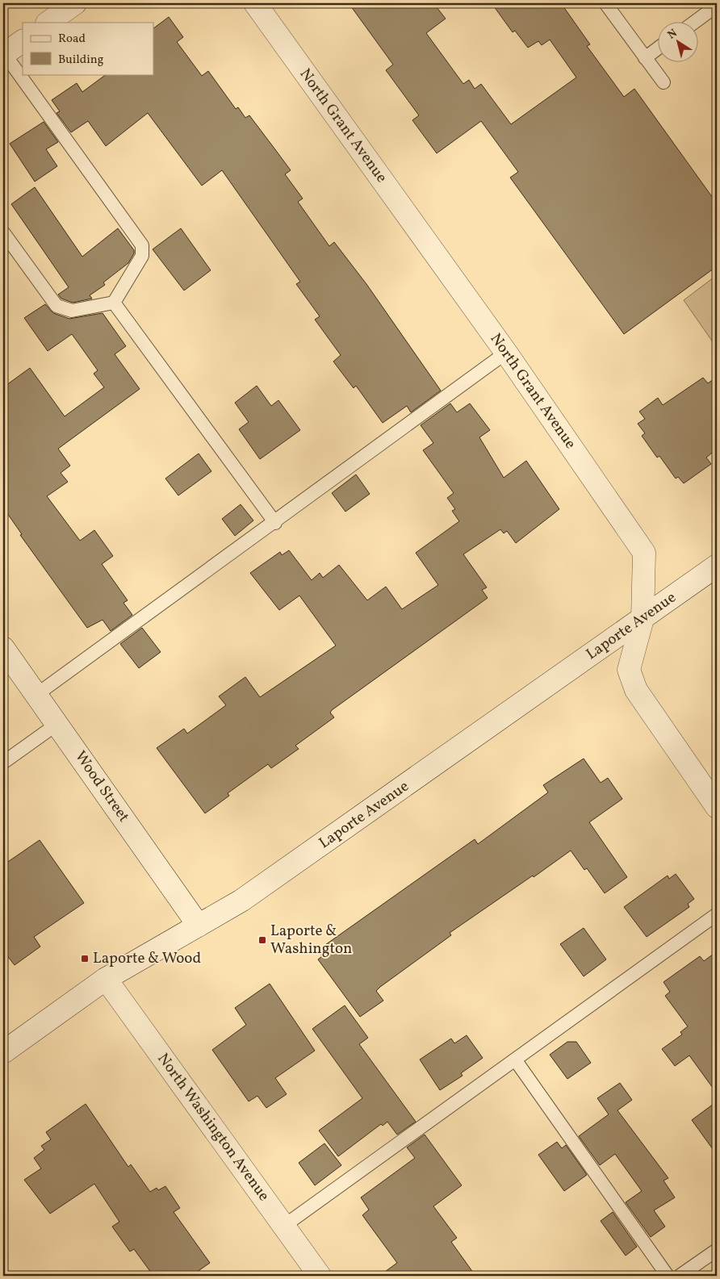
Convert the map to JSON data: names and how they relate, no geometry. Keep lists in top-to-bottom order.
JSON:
{
  "streets": {
    "street": [
      "North Grant Avenue",
      "Laporte Avenue",
      "Wood Street",
      "North Washington Avenue"
    ]
  },
  "crossings": [
    ["North Grant Avenue", "Laporte Avenue"],
    ["Laporte Avenue", "Wood Street"],
    ["Laporte Avenue", "North Washington Avenue"]
  ],
  "places": {
    "transit": ["Laporte & Washington", "Laporte & Wood"]
  },
  "legend": ["Road", "Building"],
  "north": "top left"
}
